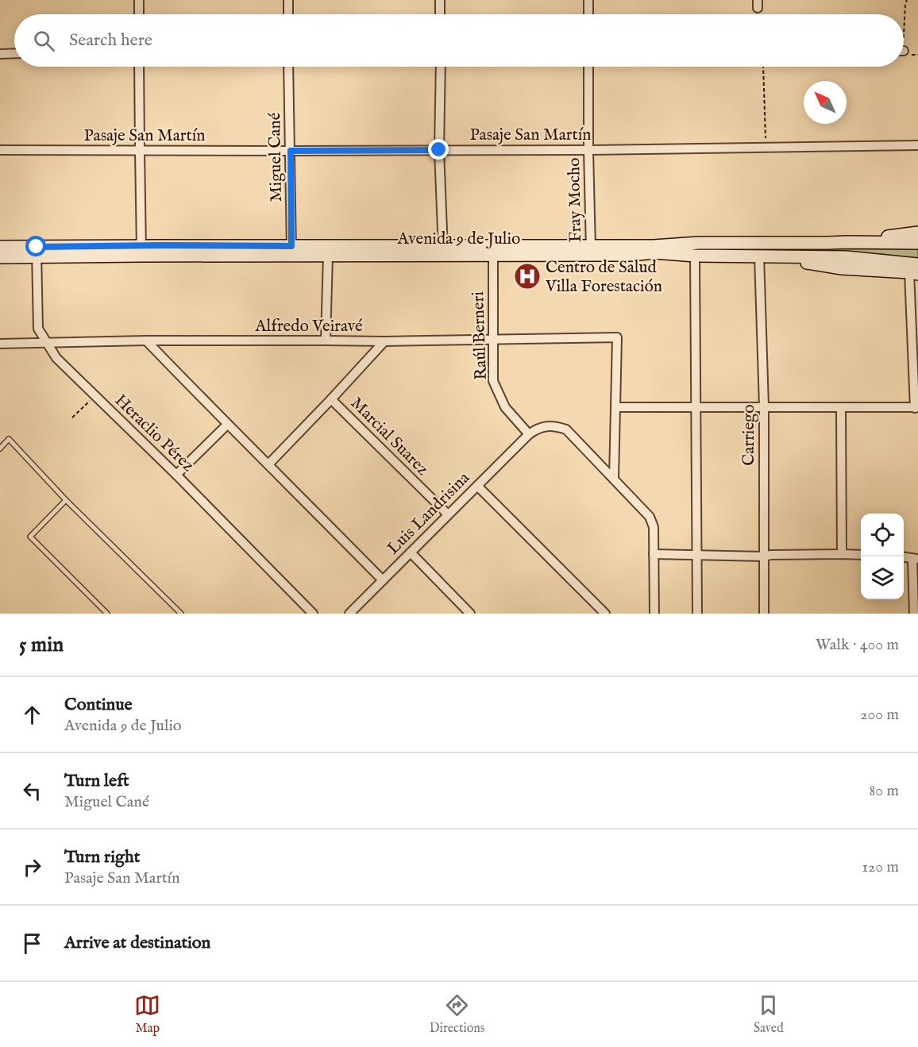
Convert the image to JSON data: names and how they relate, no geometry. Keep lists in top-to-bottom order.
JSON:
{
  "streets": {
    "main road": ["Avenida 9 de Julio"],
    "street": [
      "Pasaje San Martín",
      "Miguel Cané",
      "Fray Mocho",
      "Alfredo Veiravé",
      "Raúl Berneri",
      "Heraclio Pérez",
      "Carriego",
      "Marcial Suarez",
      "Luis Landrisina"
    ]
  },
  "crossings": [
    ["Pasaje San Martín", "Miguel Cané"],
    ["Pasaje San Martín", "Fray Mocho"],
    ["Miguel Cané", "Avenida 9 de Julio"],
    ["Fray Mocho", "Avenida 9 de Julio"],
    ["Avenida 9 de Julio", "Raúl Berneri"],
    ["Avenida 9 de Julio", "Heraclio Pérez"],
    ["Avenida 9 de Julio", "Carriego"],
    ["Alfredo Veiravé", "Raúl Berneri"],
    ["Alfredo Veiravé", "Heraclio Pérez"],
    ["Raúl Berneri", "Luis Landrisina"],
    ["Marcial Suarez", "Luis Landrisina"]
  ],
  "places": {
    "hospital": ["Centro de Salud Villa Forestación"]
  },
  "north": "top left",
  "page": {
    "search": "Search here",
    "heading": ["5 min", "Walk · 400 m"],
    "list": [
      ["Continue", "Avenida 9 de Julio", "200 m"],
      ["Turn left", "Miguel Cané", "80 m"],
      ["Turn right", "Pasaje San Martín", "120 m"],
      "Arrive at destination"
    ],
    "nav": ["Map", "Directions", "Saved"]
  }
}
